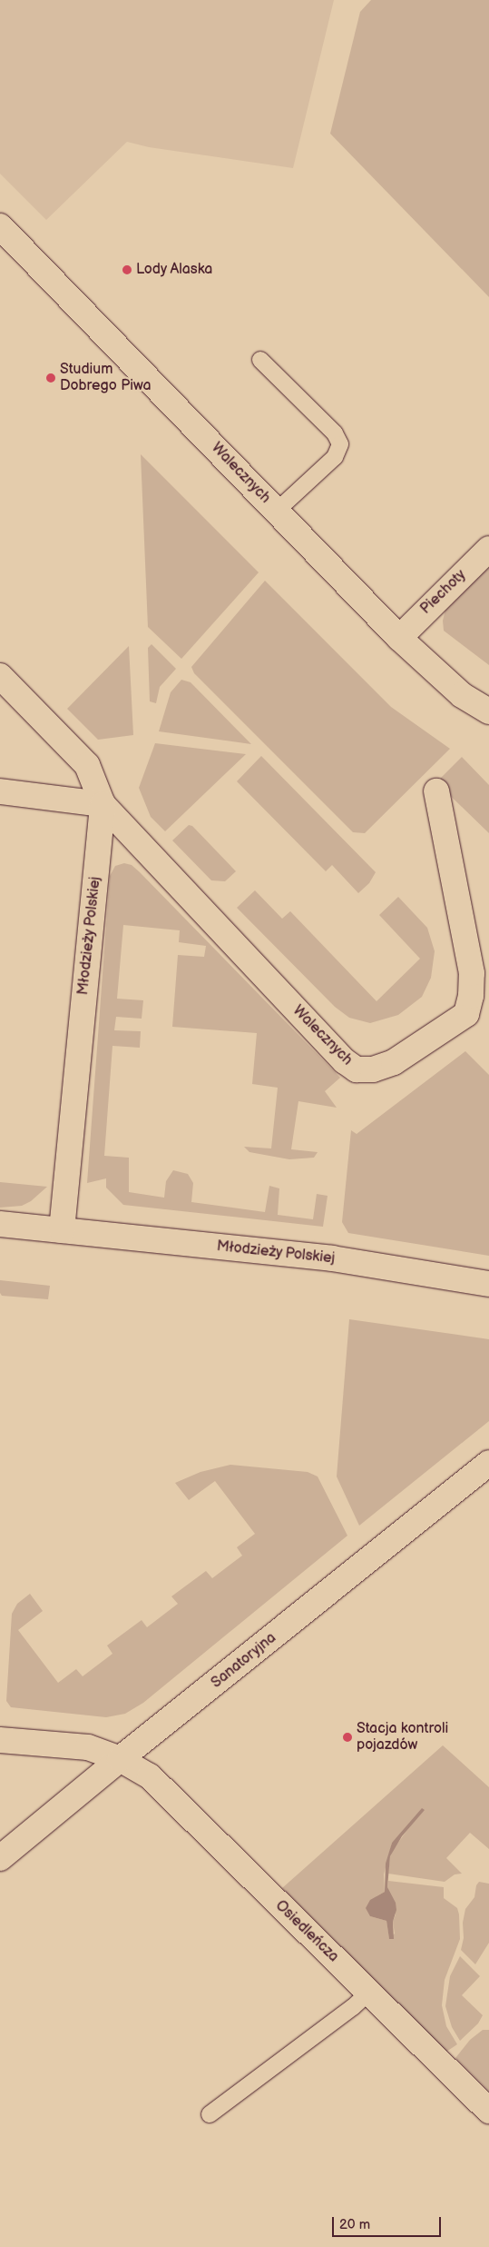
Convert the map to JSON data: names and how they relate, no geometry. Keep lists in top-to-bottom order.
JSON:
{
  "streets": {
    "street": [
      "Walecznych",
      "Piechoty",
      "Młodzieży Polskiej",
      "Sanatoryjna",
      "Osiedleńcza"
    ]
  },
  "crossings": [
    ["Walecznych", "Piechoty"],
    ["Walecznych", "Młodzieży Polskiej"],
    ["Sanatoryjna", "Osiedleńcza"]
  ],
  "places": ["Lody Alaska", "Studium Dobrego Piwa", "Stacja kontroli pojazdów"],
  "scale_bar": "20 m"
}
